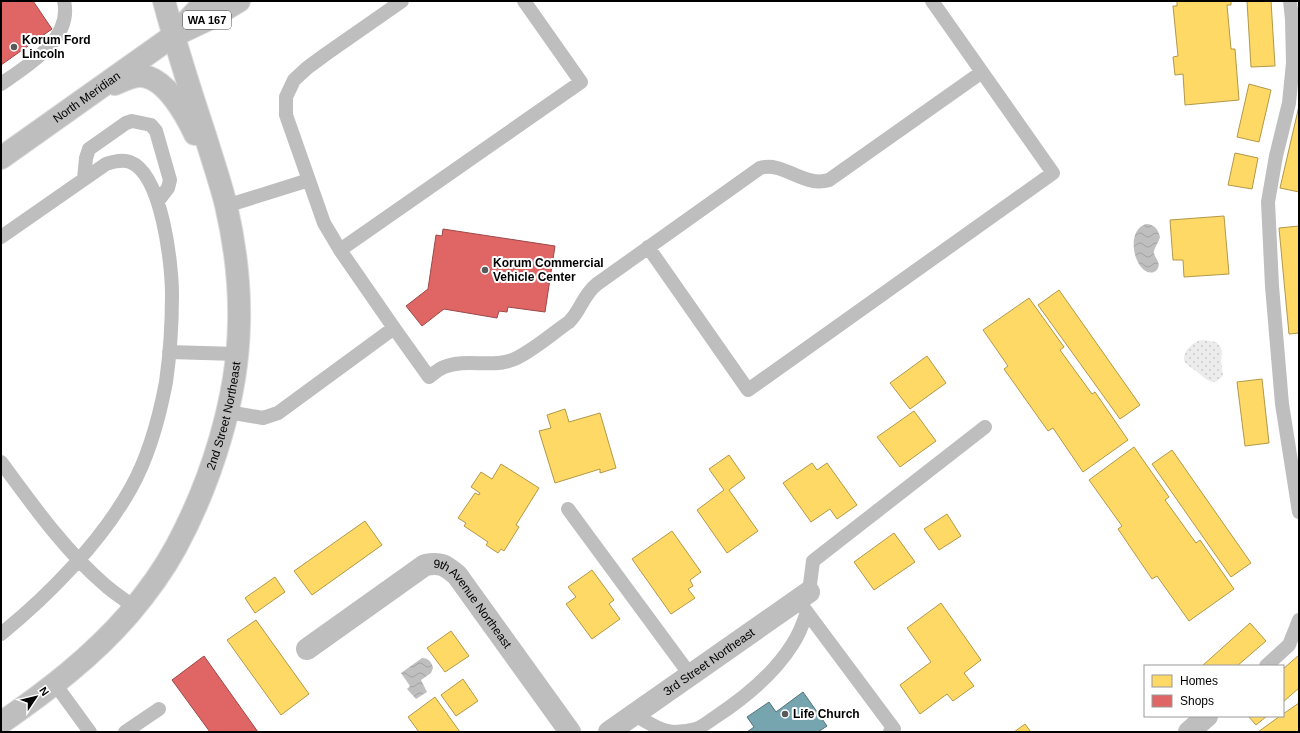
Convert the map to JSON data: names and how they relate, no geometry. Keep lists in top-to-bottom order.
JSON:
{
  "streets": {
    "main road": [
      "WA 167",
      "North Meridian",
      "2nd Street Northeast",
      "9th Avenue Northeast",
      "3rd Street Northeast"
    ]
  },
  "crossings": [
    ["WA 167", "North Meridian"],
    ["WA 167", "2nd Street Northeast"],
    ["North Meridian", "2nd Street Northeast"]
  ],
  "places": ["Korum Ford Lincoln", "Korum Commercial Vehicle Center", "Life Church"],
  "legend": ["Homes", "Shops"],
  "north": "top right"
}
